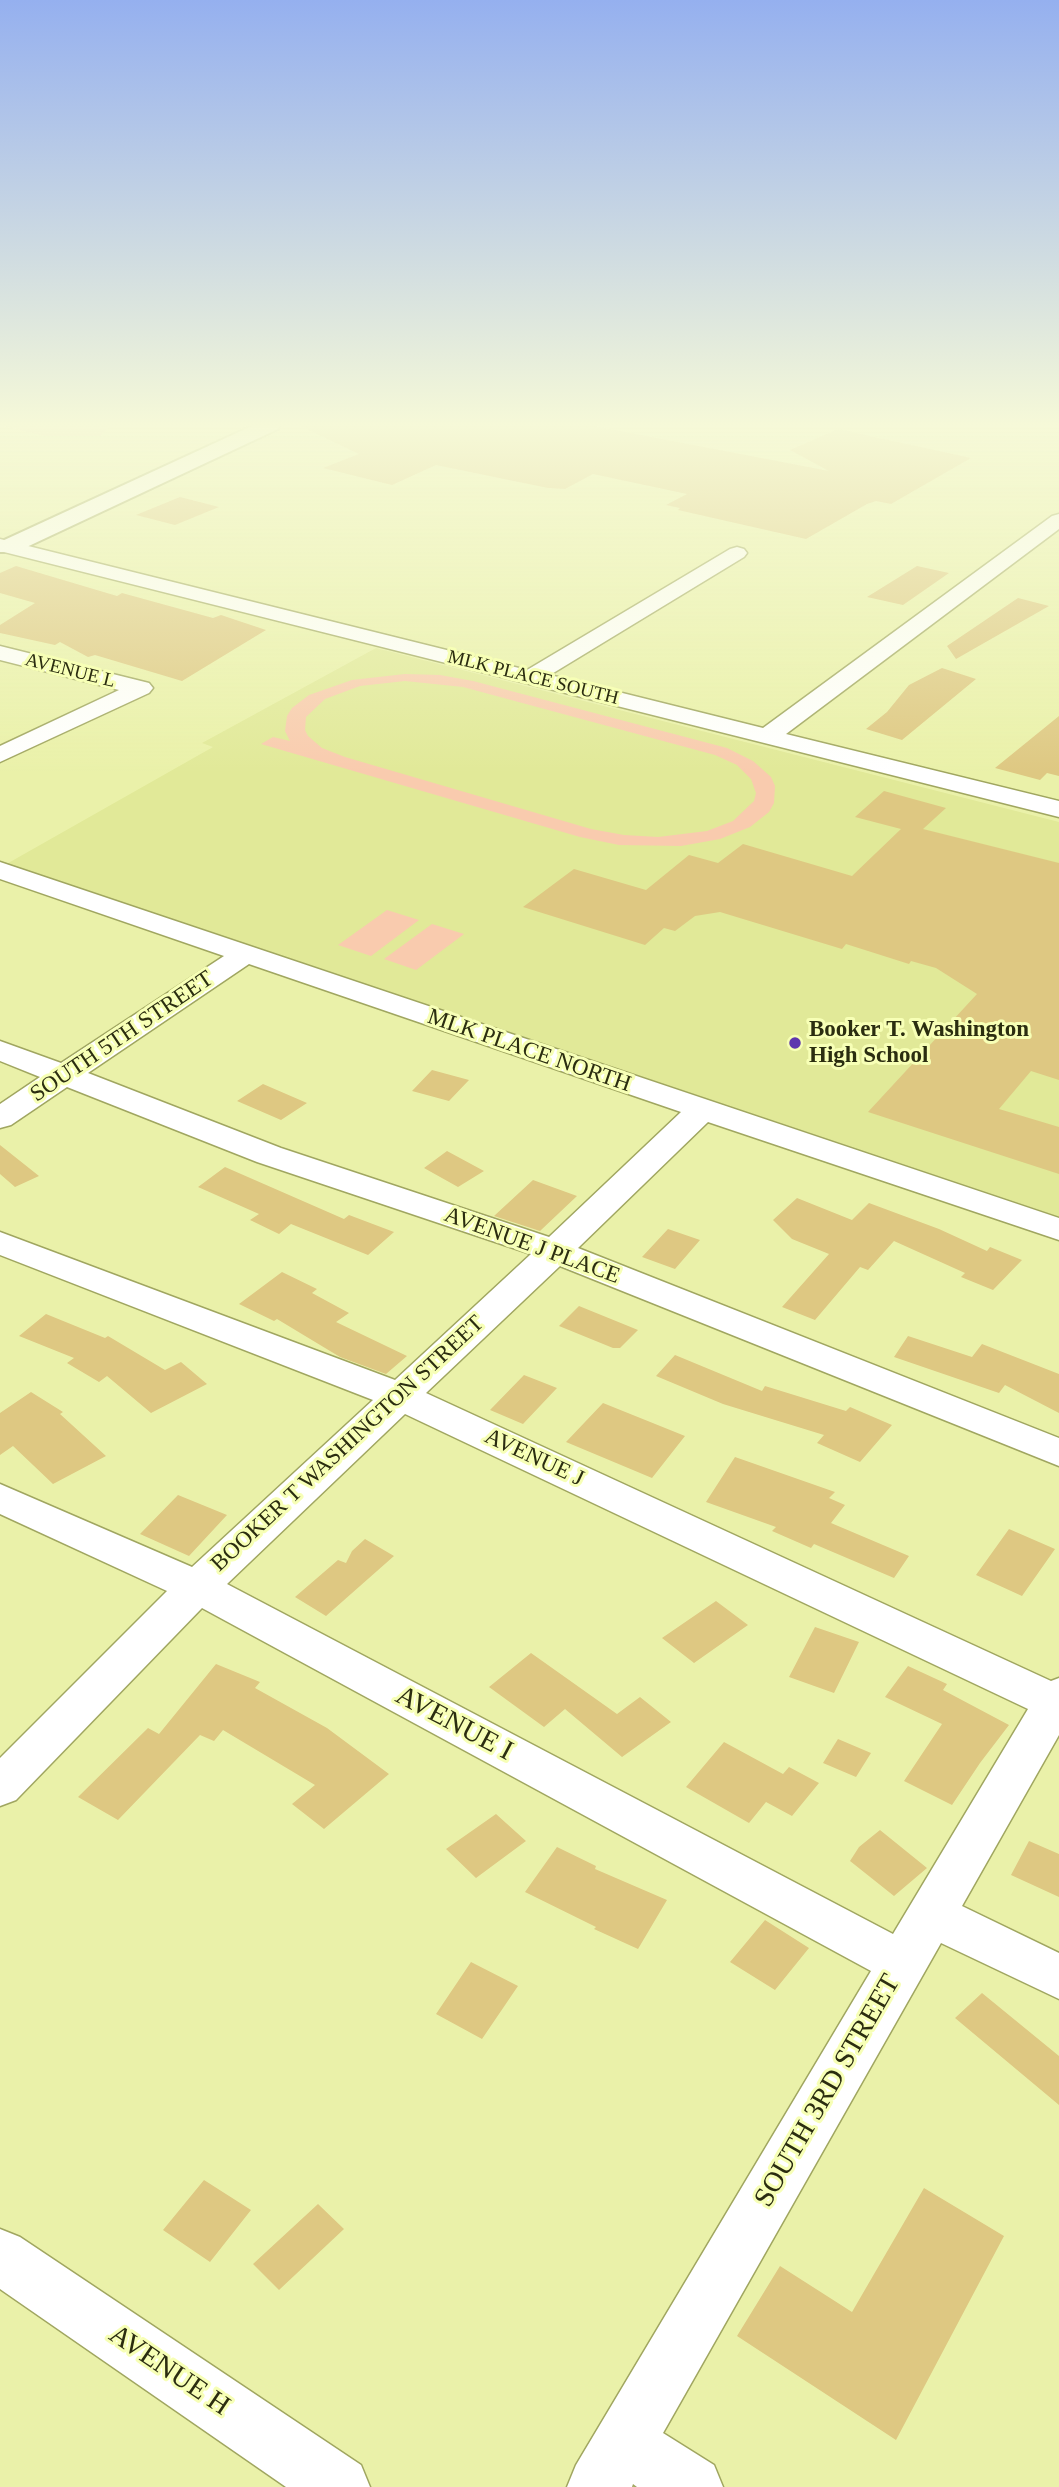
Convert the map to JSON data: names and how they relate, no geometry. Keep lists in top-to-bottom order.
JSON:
{
  "streets": {
    "street": [
      "AVENUE L",
      "MLK PLACE SOUTH",
      "SOUTH 5TH STREET",
      "MLK PLACE NORTH",
      "AVENUE J PLACE",
      "BOOKER T WASHINGTON STREET",
      "AVENUE J",
      "AVENUE I",
      "SOUTH 3RD STREET",
      "AVENUE H"
    ]
  },
  "crossings": [
    ["SOUTH 5TH STREET", "MLK PLACE NORTH"],
    ["SOUTH 5TH STREET", "AVENUE J PLACE"],
    ["MLK PLACE NORTH", "BOOKER T WASHINGTON STREET"],
    ["AVENUE J PLACE", "BOOKER T WASHINGTON STREET"],
    ["BOOKER T WASHINGTON STREET", "AVENUE J"],
    ["BOOKER T WASHINGTON STREET", "AVENUE I"],
    ["AVENUE J", "SOUTH 3RD STREET"],
    ["AVENUE I", "SOUTH 3RD STREET"]
  ],
  "places": ["Booker T. Washington High School"]
}
